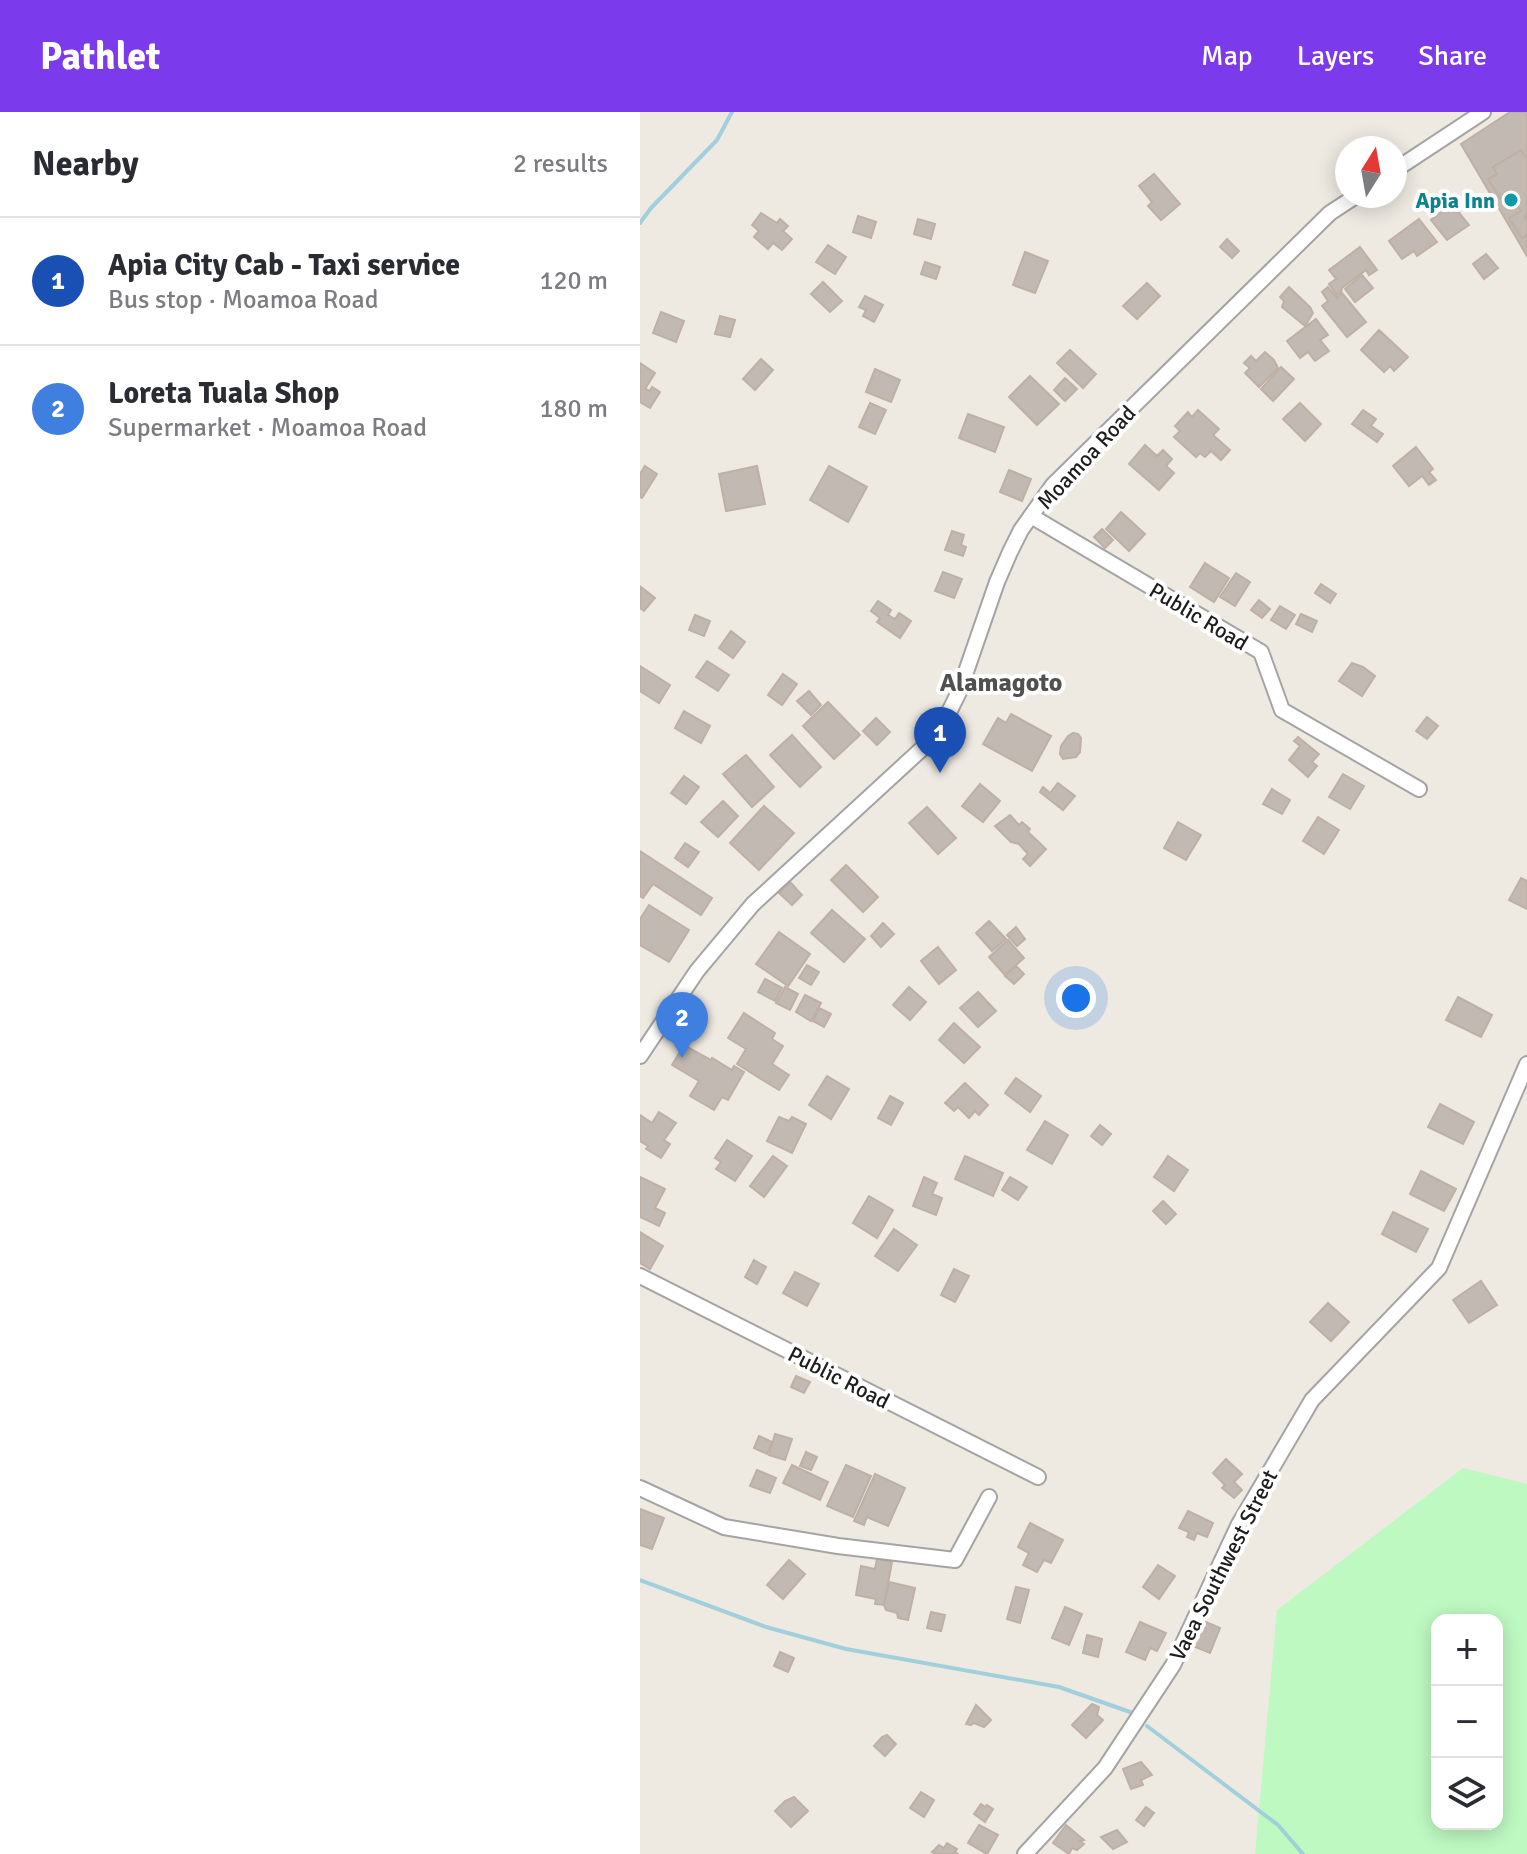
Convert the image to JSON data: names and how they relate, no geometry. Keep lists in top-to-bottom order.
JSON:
{
  "streets": {
    "street": ["Moamoa Road", "Public Road", "Vaea Southwest Street"]
  },
  "crossings": [
    ["Moamoa Road", "Public Road"]
  ],
  "districts": ["Alamagoto"],
  "places": ["Apia Inn"],
  "north": "top",
  "page": {
    "header": "Pathlet",
    "nav": ["Map", "Layers", "Share"],
    "heading": ["Nearby", "2 results"],
    "list": [
      {
        "mark": "1",
        "name": "Apia City Cab - Taxi service",
        "note": "Bus stop · Moamoa Road",
        "value": "120 m"
      },
      {
        "mark": "2",
        "name": "Loreta Tuala Shop",
        "note": "Supermarket · Moamoa Road",
        "value": "180 m"
      }
    ],
    "pins": ["1", "2"],
    "map_buttons": ["+", "−"]
  }
}
